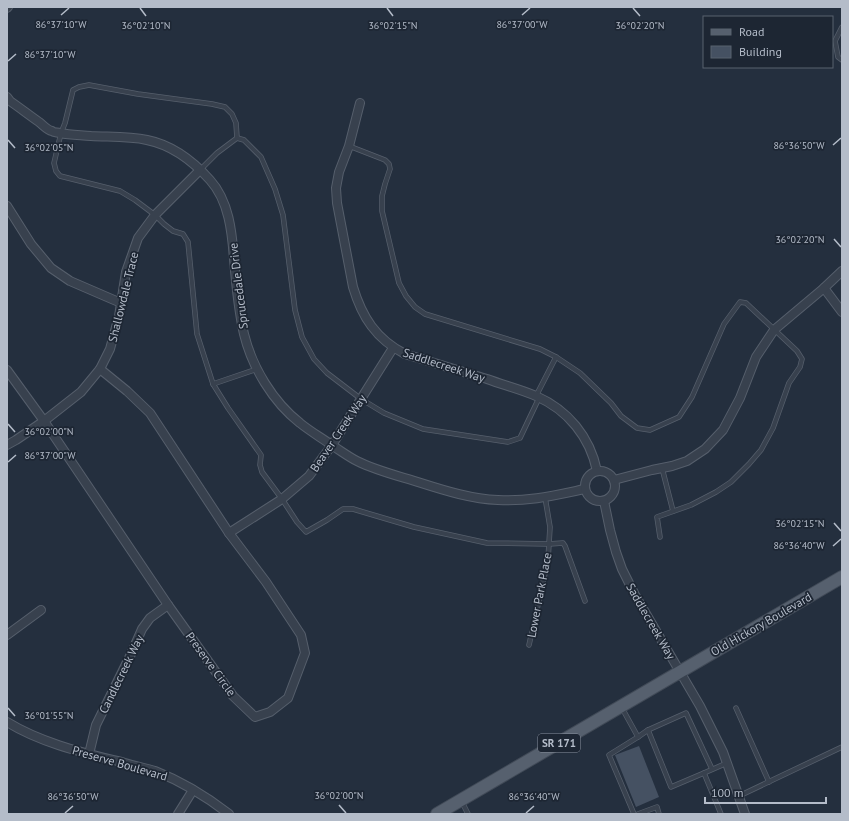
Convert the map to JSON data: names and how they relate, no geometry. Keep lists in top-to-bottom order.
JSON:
{
  "streets": {
    "main road": ["Old Hickory Boulevard", "SR 171"],
    "street": [
      "Sprucedale Drive",
      "Shallowdale Trace",
      "Saddlecreek Way",
      "Beaver Creek Way",
      "Preserve Circle",
      "Candlecreek Way",
      "Preserve Boulevard"
    ],
    "lane": ["Lower Park Place"]
  },
  "crossings": [
    ["Sprucedale Drive", "Shallowdale Trace"],
    ["Sprucedale Drive", "Saddlecreek Way"],
    ["Sprucedale Drive", "Beaver Creek Way"],
    ["Sprucedale Drive", "Lower Park Place"],
    ["Shallowdale Trace", "Preserve Circle"],
    ["Saddlecreek Way", "Beaver Creek Way"],
    ["Saddlecreek Way", "Old Hickory Boulevard"],
    ["Beaver Creek Way", "Preserve Circle"],
    ["Preserve Circle", "Candlecreek Way"],
    ["Candlecreek Way", "Preserve Boulevard"]
  ],
  "legend": ["Road", "Building"],
  "scale_bar": "100 m",
  "coordinates": [
    "86°37'10\"W",
    "86°37'00\"W",
    "36°02'10\"N",
    "36°02'15\"N",
    "36°02'20\"N",
    "86°36'50\"W",
    "36°02'05\"N",
    "36°02'00\"N",
    "86°36'40\"W",
    "36°01'55\"N"
  ]
}
